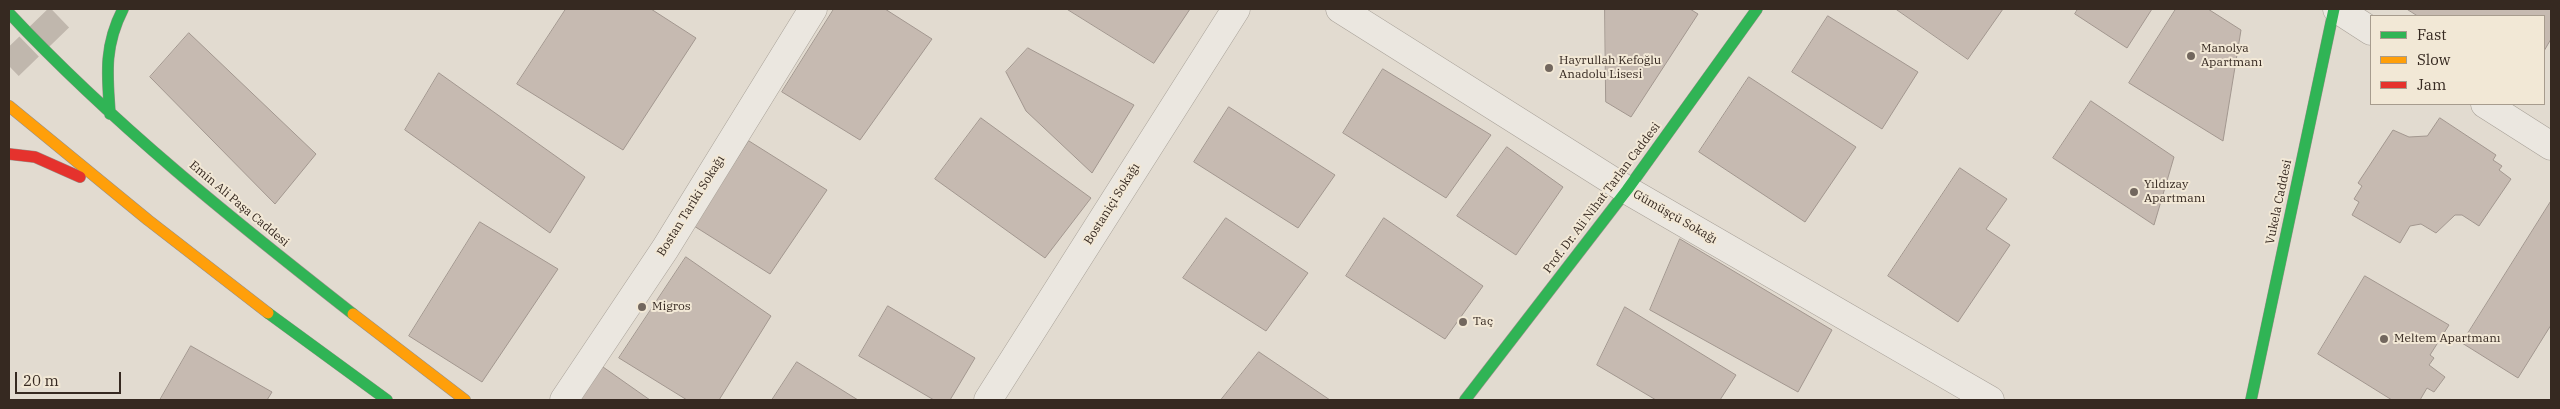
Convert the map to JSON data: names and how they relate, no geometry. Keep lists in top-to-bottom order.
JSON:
{
  "streets": {
    "main road": ["Prof. Dr. Ali Nihat Tarlan Caddesi", "Vukela Caddesi", "Emin Ali Paşa Caddesi"],
    "street": ["Bostaniçi Sokağı", "Bostan Tariki Sokağı", "Gümüşçü Sokağı"]
  },
  "crossings": [
    ["Prof. Dr. Ali Nihat Tarlan Caddesi", "Gümüşçü Sokağı"]
  ],
  "places": [
    "Manolya Apartmanı",
    "Hayrullah Kefoğlu Anadolu Lisesi",
    "Yıldızay Apartmanı",
    "Migros",
    "Taç",
    "Meltem Apartmanı"
  ],
  "legend": ["Fast", "Slow", "Jam"],
  "scale_bar": "20 m"
}
